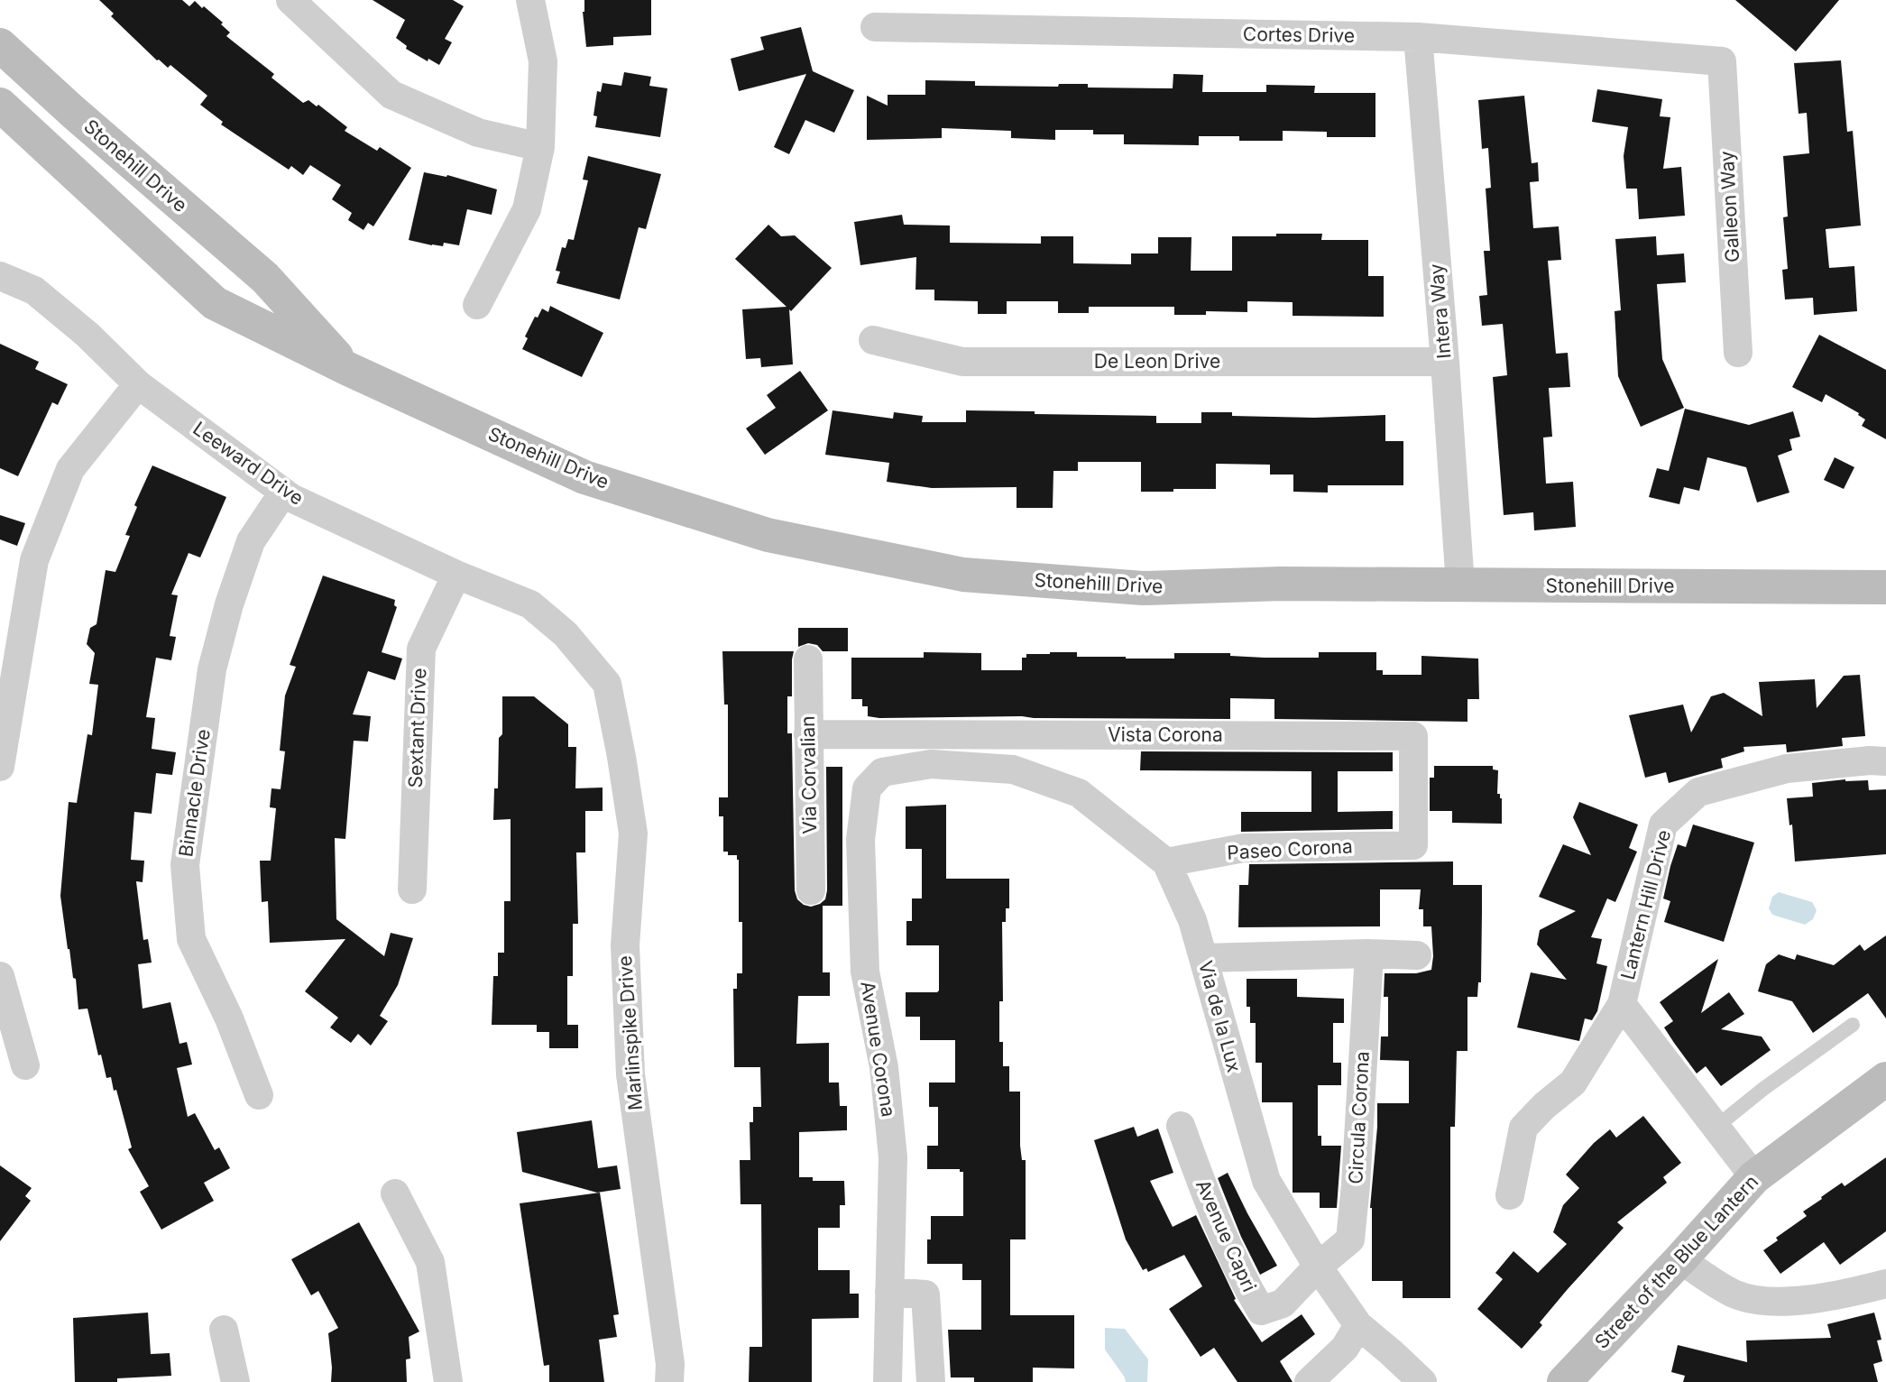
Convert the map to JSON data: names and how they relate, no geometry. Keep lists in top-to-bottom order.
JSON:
{
  "streets": {
    "main road": ["Stonehill Drive", "Street of the Blue Lantern"],
    "street": [
      "Cortes Drive",
      "Galleon Way",
      "Intera Way",
      "De Leon Drive",
      "Leeward Drive",
      "Sextant Drive",
      "Vista Corona",
      "Via Corvalian",
      "Binnacle Drive",
      "Paseo Corona",
      "Lantern Hill Drive",
      "Via de la Lux",
      "Marlinspike Drive",
      "Avenue Corona",
      "Circula Corona",
      "Avenue Capri"
    ]
  },
  "crossings": [
    ["Cortes Drive", "Galleon Way"],
    ["Cortes Drive", "Intera Way"],
    ["Stonehill Drive", "Intera Way"],
    ["Intera Way", "De Leon Drive"],
    ["Leeward Drive", "Sextant Drive"],
    ["Leeward Drive", "Binnacle Drive"],
    ["Leeward Drive", "Marlinspike Drive"],
    ["Vista Corona", "Via Corvalian"],
    ["Vista Corona", "Paseo Corona"],
    ["Paseo Corona", "Via de la Lux"],
    ["Lantern Hill Drive", "Street of the Blue Lantern"],
    ["Via de la Lux", "Avenue Corona"],
    ["Via de la Lux", "Circula Corona"],
    ["Via de la Lux", "Avenue Capri"],
    ["Circula Corona", "Avenue Capri"]
  ]
}
